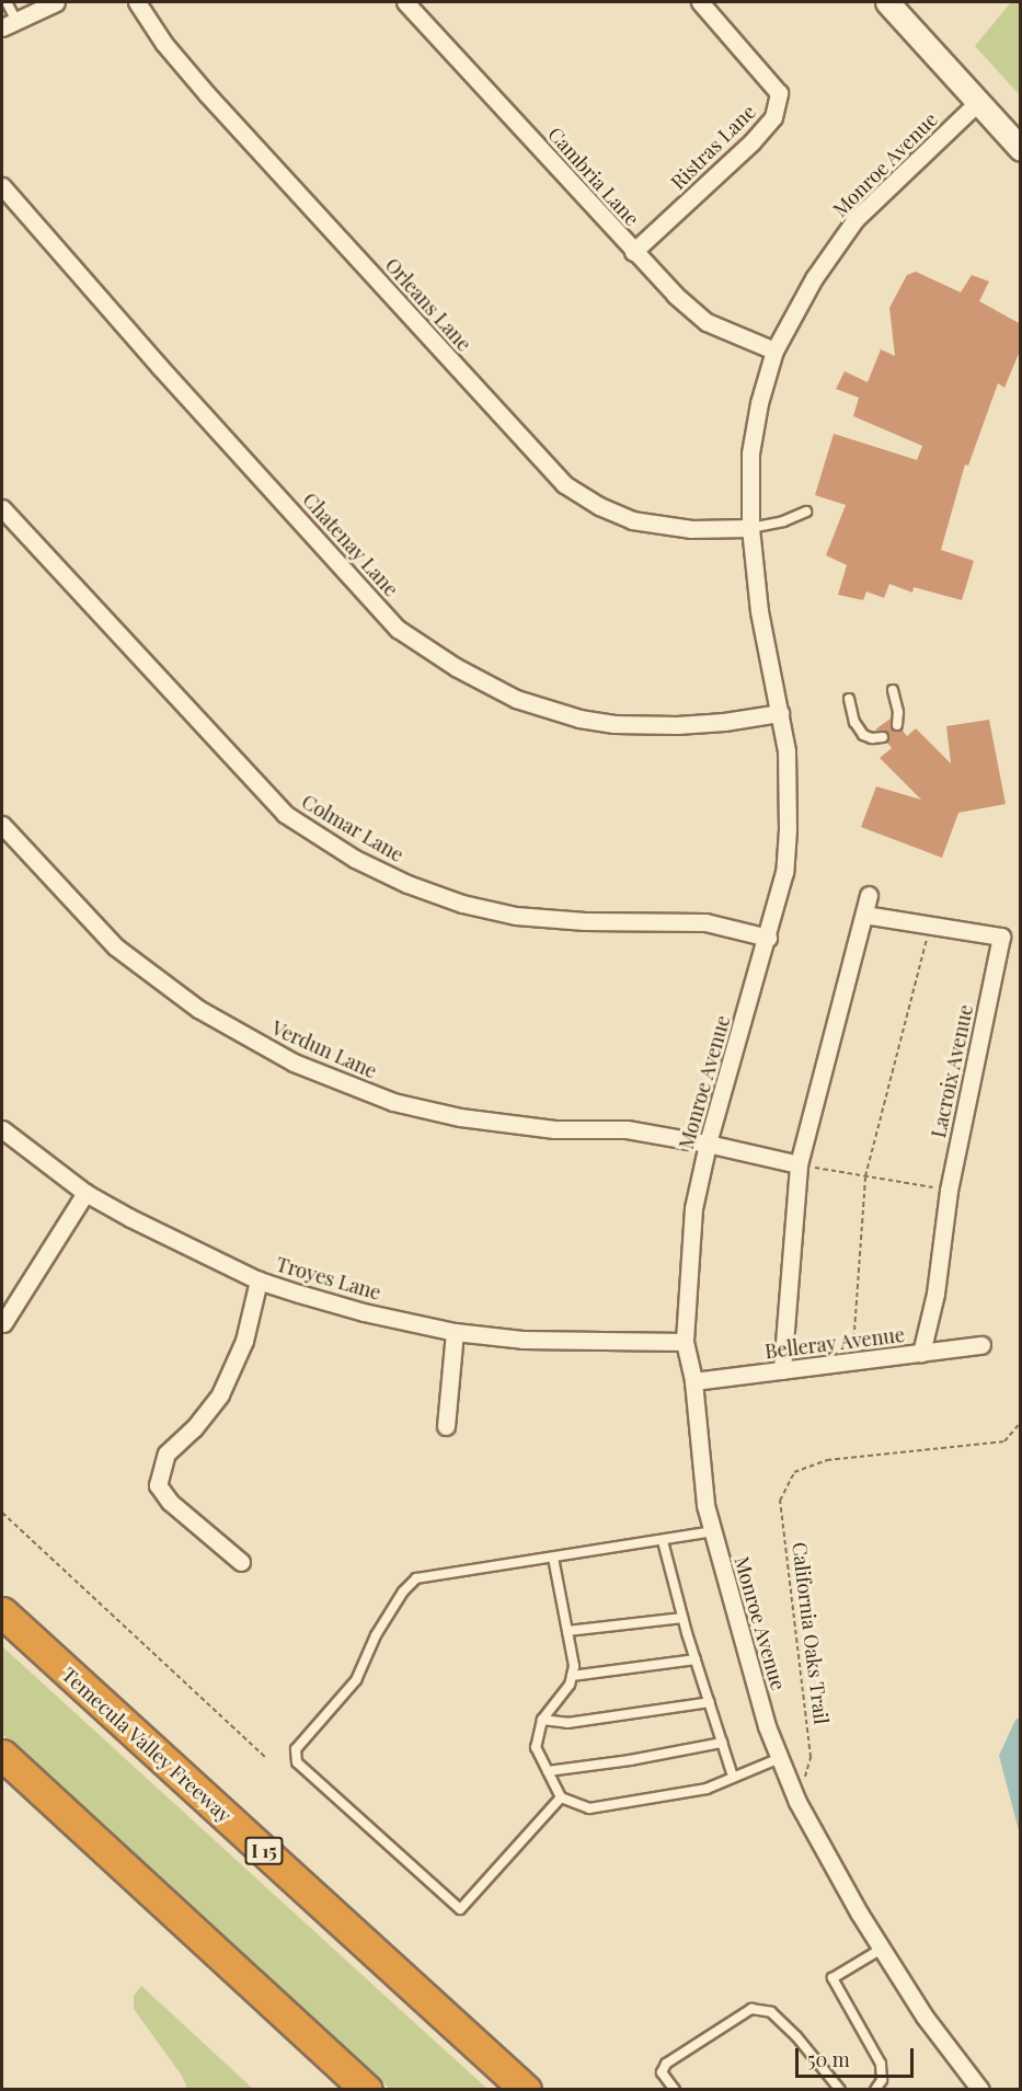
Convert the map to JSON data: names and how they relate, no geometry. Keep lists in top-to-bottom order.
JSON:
{
  "streets": {
    "highway": ["Temecula Valley Freeway", "I 15"],
    "street": [
      "Ristras Lane",
      "Monroe Avenue",
      "Cambria Lane",
      "Orleans Lane",
      "Chatenay Lane",
      "Colmar Lane",
      "Verdun Lane",
      "Lacroix Avenue",
      "Troyes Lane",
      "Belleray Avenue"
    ],
    "path": ["California Oaks Trail"]
  },
  "crossings": [
    ["Ristras Lane", "Cambria Lane"],
    ["Monroe Avenue", "Cambria Lane"],
    ["Monroe Avenue", "Orleans Lane"],
    ["Monroe Avenue", "Chatenay Lane"],
    ["Monroe Avenue", "Colmar Lane"],
    ["Monroe Avenue", "Verdun Lane"],
    ["Monroe Avenue", "Troyes Lane"],
    ["Monroe Avenue", "Belleray Avenue"],
    ["Monroe Avenue", "California Oaks Trail"],
    ["Lacroix Avenue", "Belleray Avenue"]
  ],
  "scale_bar": "50 m"
}
